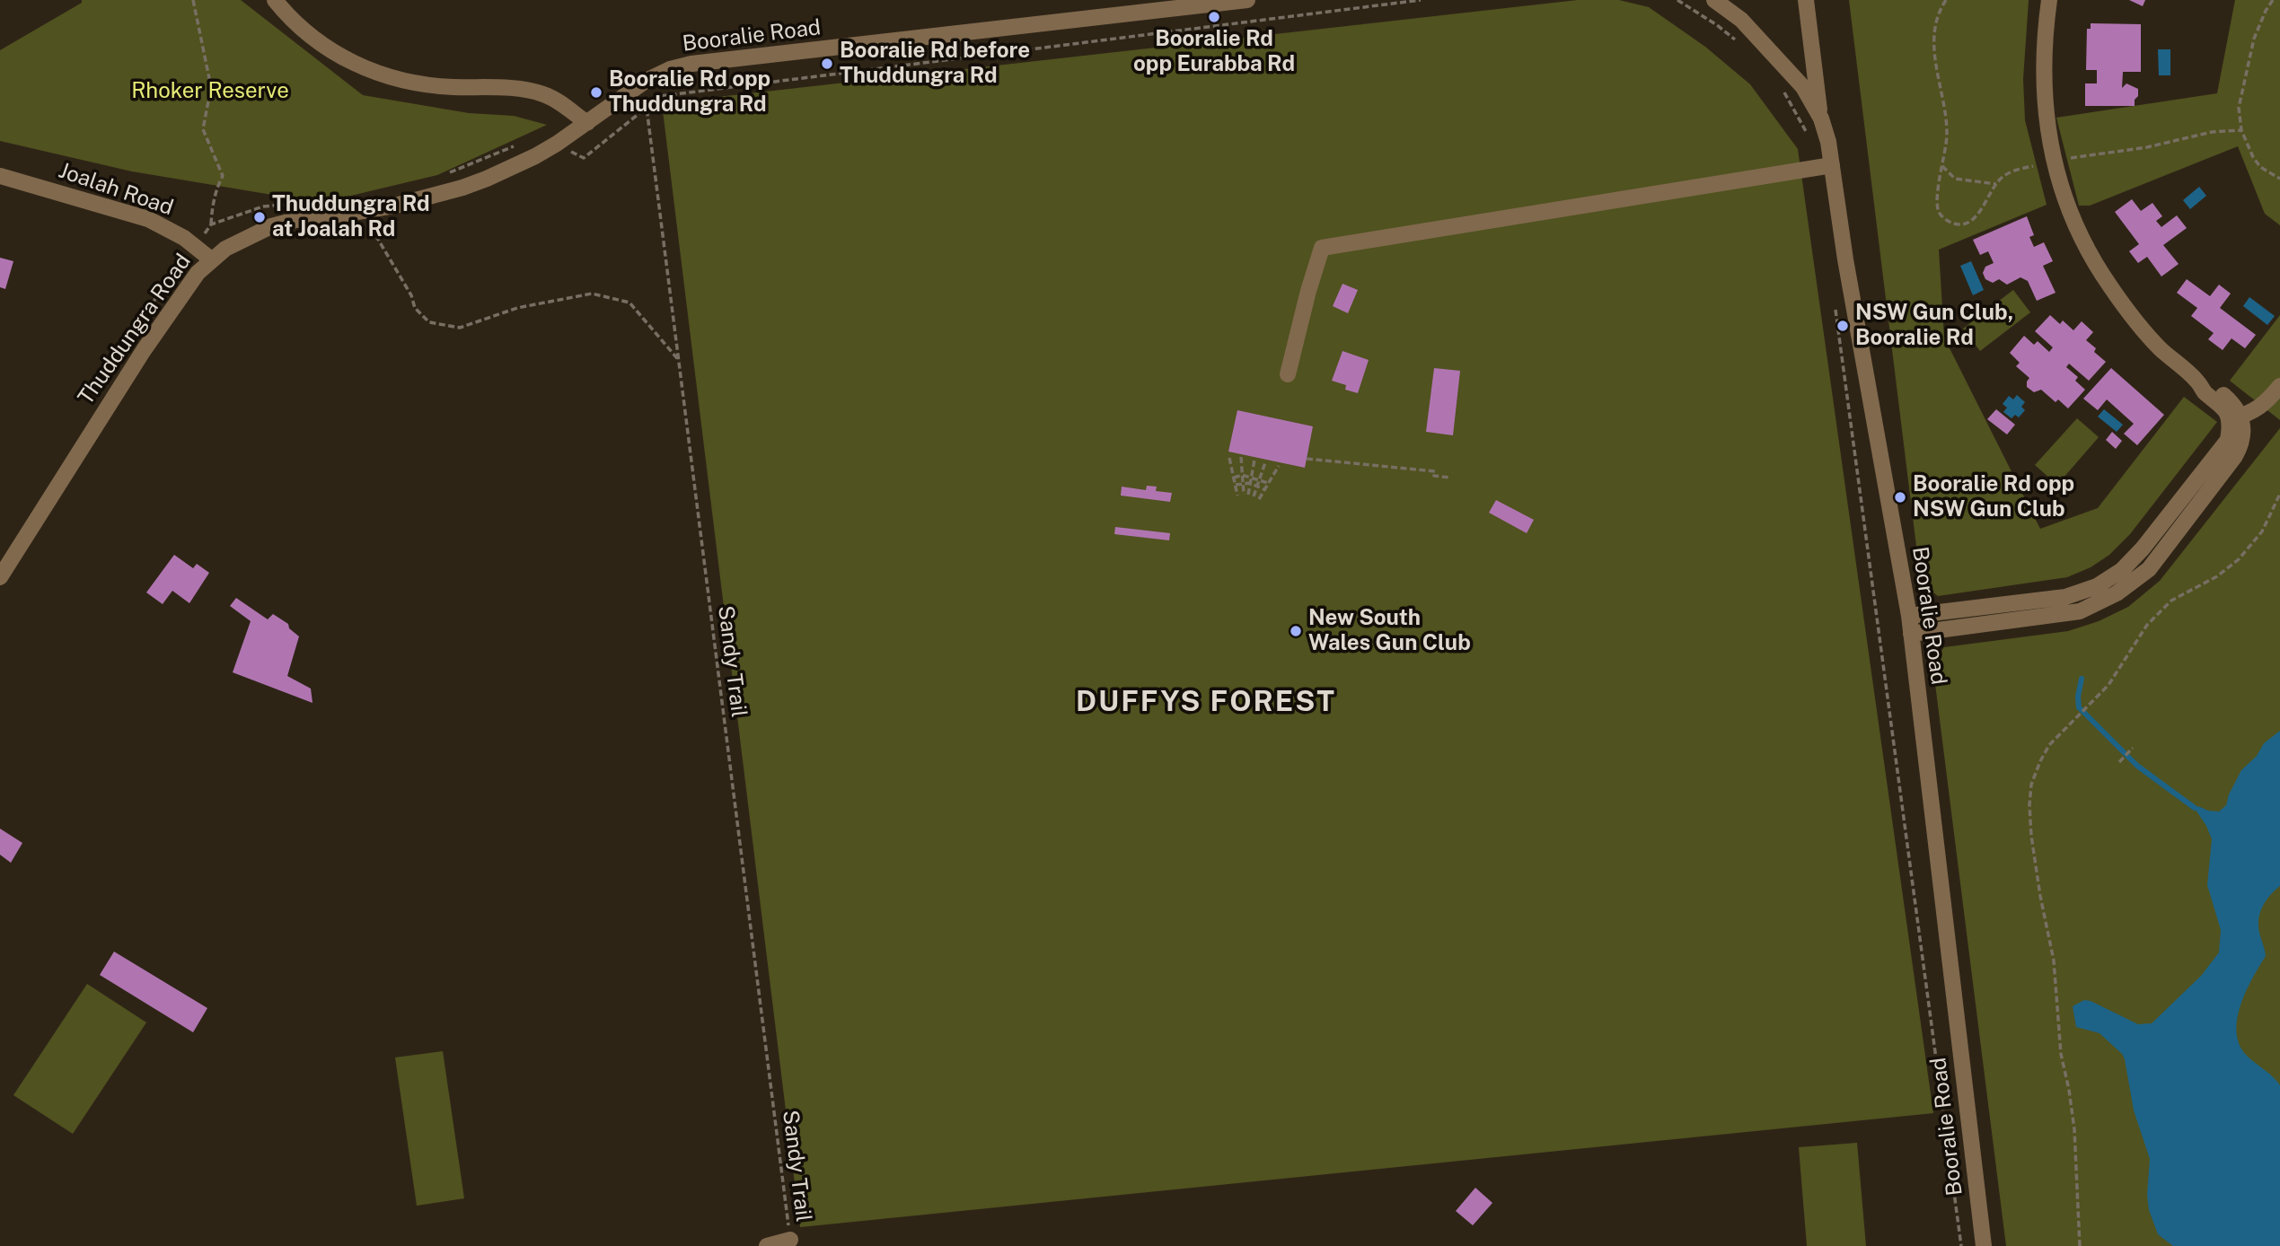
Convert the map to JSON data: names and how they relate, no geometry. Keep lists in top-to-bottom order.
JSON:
{
  "streets": {
    "street": ["Booralie Road", "Joalah Road", "Thuddungra Road"],
    "path": ["Sandy Trail"]
  },
  "crossings": [
    ["Booralie Road", "Thuddungra Road"],
    ["Booralie Road", "Sandy Trail"],
    ["Joalah Road", "Thuddungra Road"]
  ],
  "districts": ["DUFFYS FOREST"],
  "parks": ["Rhoker Reserve"],
  "places": [
    "Booralie Rd opp Eurabba Rd",
    "Booralie Rd before Thuddungra Rd",
    "Booralie Rd opp Thuddungra Rd",
    "Thuddungra Rd at Joalah Rd",
    "NSW Gun Club, Booralie Rd",
    "Booralie Rd opp NSW Gun Club",
    "New South Wales Gun Club"
  ]
}
